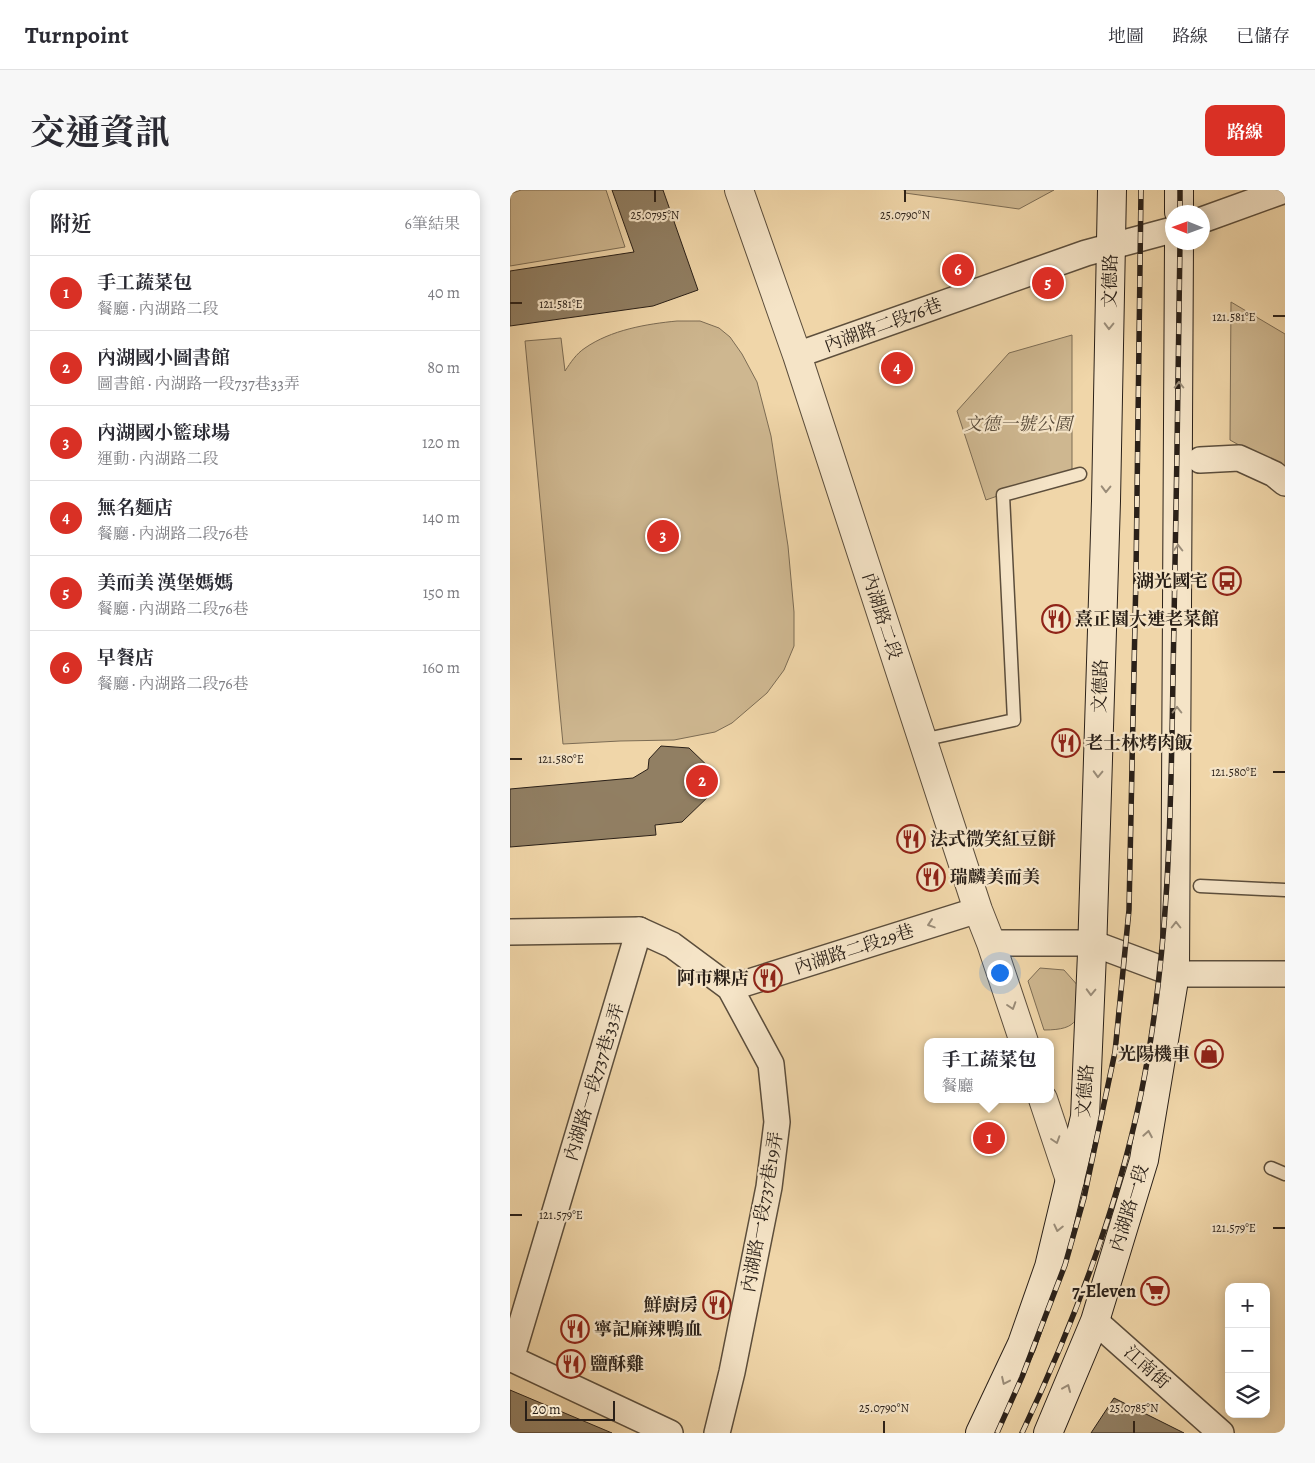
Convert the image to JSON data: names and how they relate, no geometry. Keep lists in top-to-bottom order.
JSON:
{
  "streets": {
    "main road": ["文德路", "內湖路二段", "內湖路一段"],
    "street": [
      "內湖路二段76巷",
      "內湖路二段29巷",
      "內湖路一段737巷33弄",
      "內湖路一段737巷19弄",
      "江南街"
    ]
  },
  "crossings": [
    ["文德路", "內湖路二段76巷"],
    ["內湖路二段76巷", "內湖路二段"],
    ["內湖路二段", "內湖路二段29巷"],
    ["內湖路二段29巷", "內湖路一段737巷19弄"],
    ["內湖路一段737巷33弄", "內湖路一段737巷19弄"],
    ["內湖路一段", "江南街"]
  ],
  "one_way": ["內湖路二段29巷"],
  "parks": ["文德一號公園"],
  "places": {
    "bus stop": ["湖光國宅"],
    "restaurant": [
      "熹正園大連老菜館",
      "老士林烤肉飯",
      "法式微笑紅豆餅",
      "瑞麟美而美",
      "阿市粿店",
      "鮮廚房",
      "寧記麻辣鴨血",
      "鹽酥雞"
    ],
    "shop": ["光陽機車"],
    "supermarket": ["7-Eleven"]
  },
  "scale_bar": "20 m",
  "north": "left",
  "page": {
    "header": "Turnpoint",
    "nav": ["地圖", "路線", "已儲存"],
    "title": "交通資訊",
    "buttons": "路線",
    "heading": ["附近", "6筆結果"],
    "pins": [
      "6",
      "5",
      "4",
      "3",
      "2",
      "1"
    ],
    "list": [
      {
        "mark": "1",
        "name": "手工蔬菜包",
        "note": "餐廳 · 內湖路二段",
        "value": "40 m"
      },
      {
        "mark": "2",
        "name": "內湖國小圖書館",
        "note": "圖書館 · 內湖路一段737巷33弄",
        "value": "80 m"
      },
      {
        "mark": "3",
        "name": "內湖國小籃球場",
        "note": "運動 · 內湖路二段",
        "value": "120 m"
      },
      {
        "mark": "4",
        "name": "無名麵店",
        "note": "餐廳 · 內湖路二段76巷",
        "value": "140 m"
      },
      {
        "mark": "5",
        "name": "美而美 漢堡媽媽",
        "note": "餐廳 · 內湖路二段76巷",
        "value": "150 m"
      },
      {
        "mark": "6",
        "name": "早餐店",
        "note": "餐廳 · 內湖路二段76巷",
        "value": "160 m"
      }
    ],
    "popup": ["手工蔬菜包", "餐廳"],
    "map_buttons": ["+", "−"],
    "scale": "20 m"
  },
  "coordinates": [
    "25.0795°N",
    "25.0790°N",
    "121.581°E",
    "121.580°E",
    "121.579°E",
    "25.0785°N"
  ]
}
